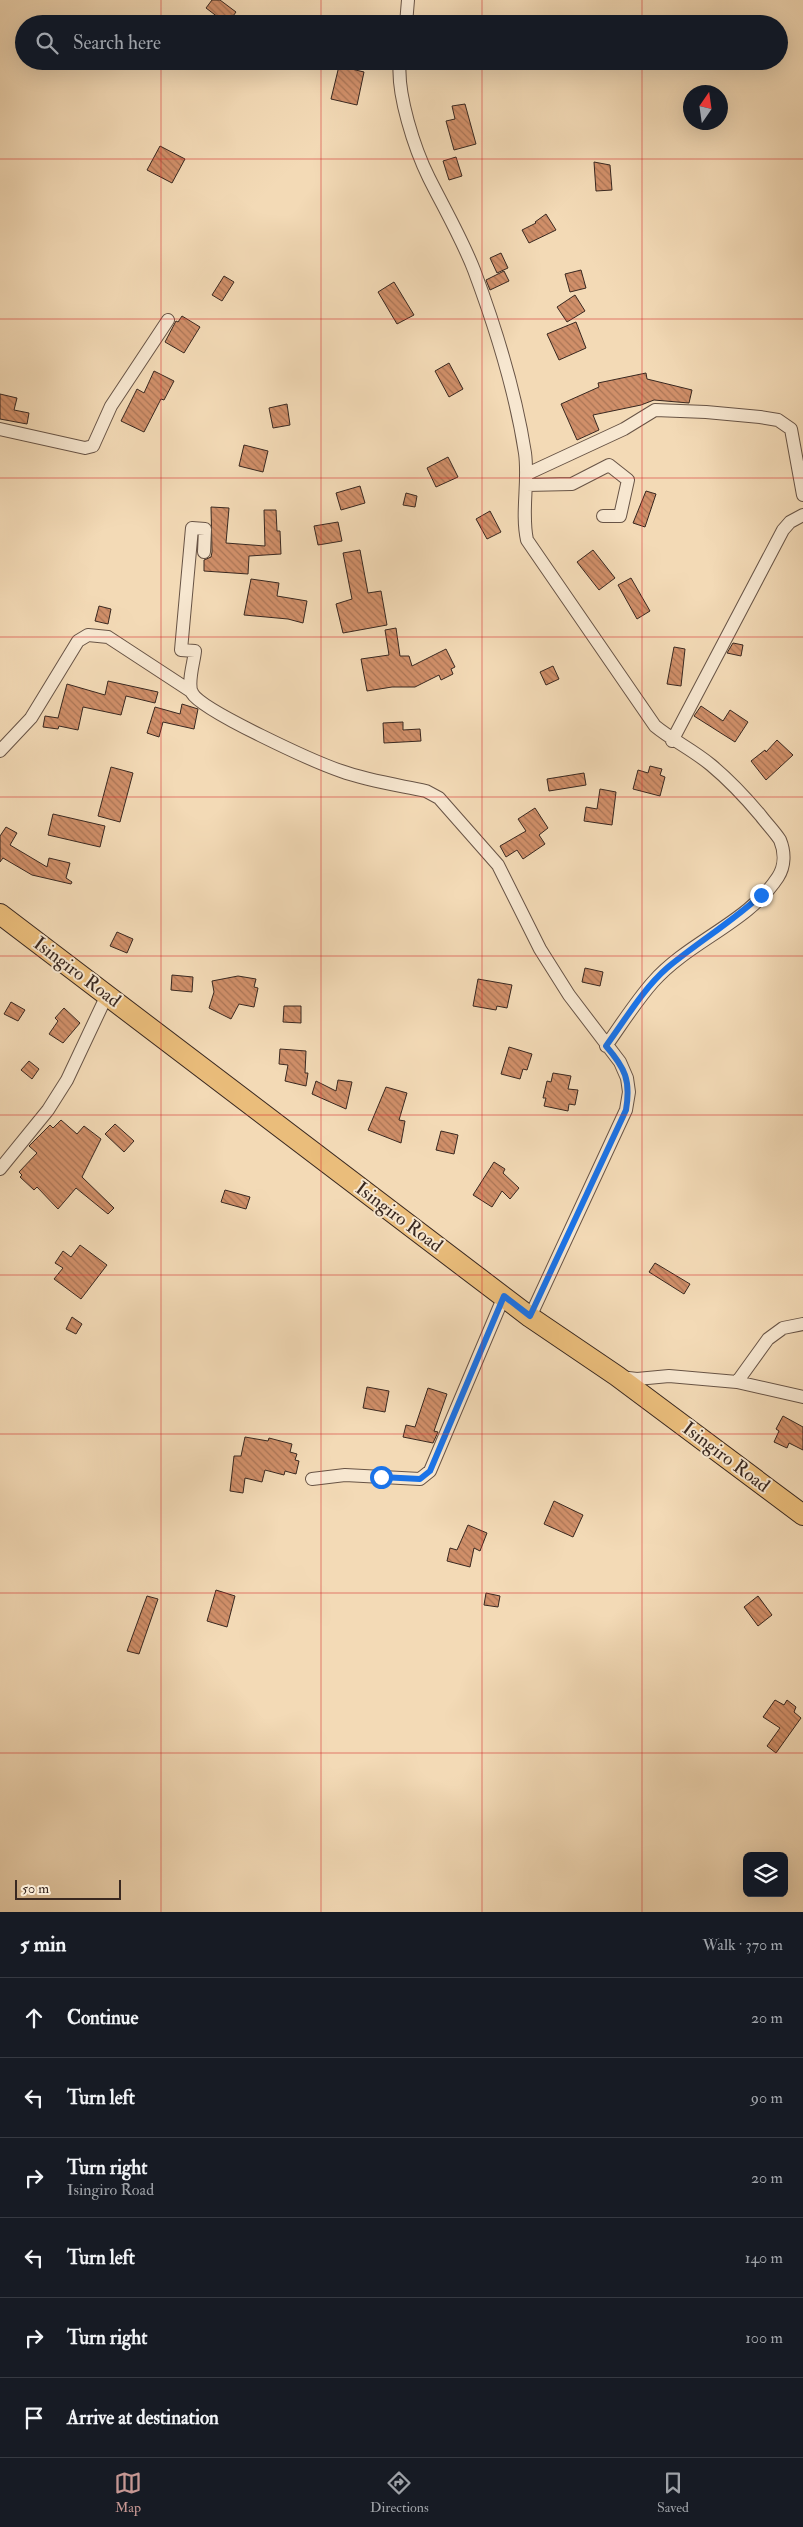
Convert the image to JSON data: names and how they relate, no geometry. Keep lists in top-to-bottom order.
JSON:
{
  "streets": {
    "main road": ["Isingiro Road"]
  },
  "scale_bar": "50 m",
  "north": "top",
  "page": {
    "search": "Search here",
    "scale": "50 m",
    "heading": ["5 min", "Walk · 370 m"],
    "list": [
      ["Continue", "20 m"],
      ["Turn left", "90 m"],
      ["Turn right", "Isingiro Road", "20 m"],
      ["Turn left", "140 m"],
      ["Turn right", "100 m"],
      "Arrive at destination"
    ],
    "nav": ["Map", "Directions", "Saved"]
  }
}
